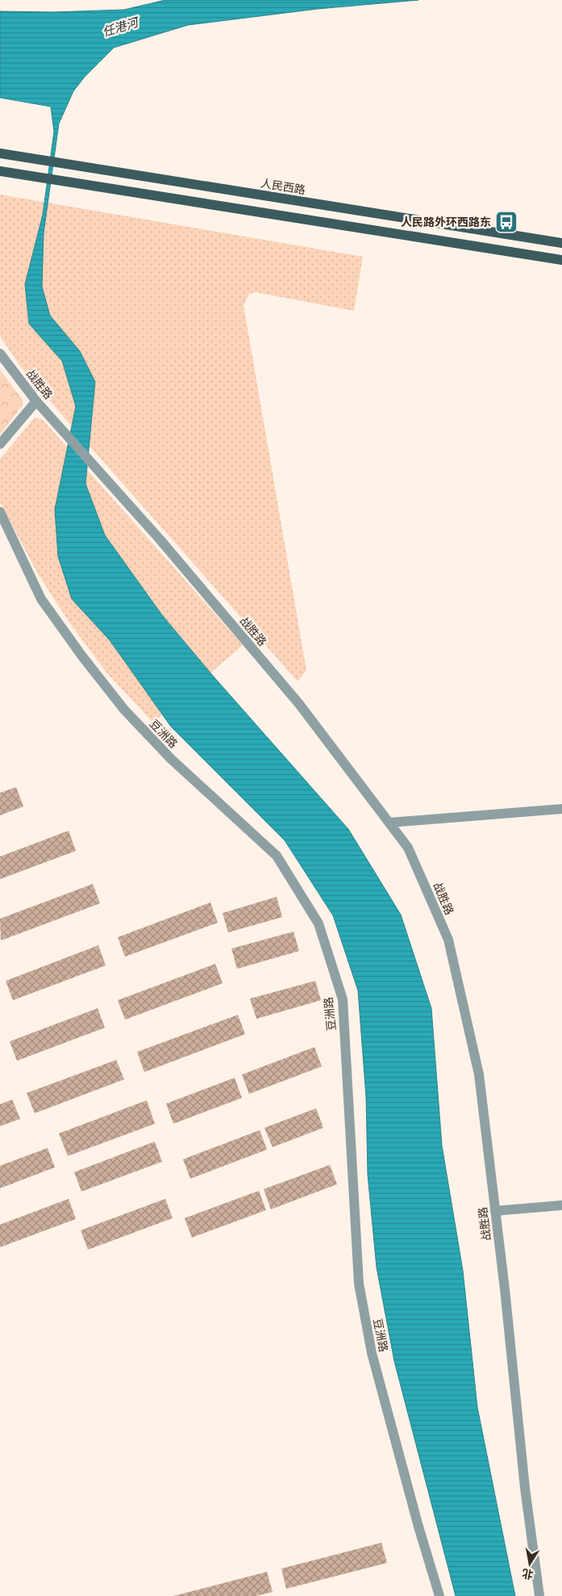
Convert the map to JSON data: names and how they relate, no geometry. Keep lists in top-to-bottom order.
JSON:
{
  "streets": {
    "main road": ["人民西路"],
    "street": ["战胜路", "豆洲路"]
  },
  "water": ["任港河"],
  "places": {
    "bus stop": ["人民路外环西路东"]
  },
  "north": "bottom"
}
